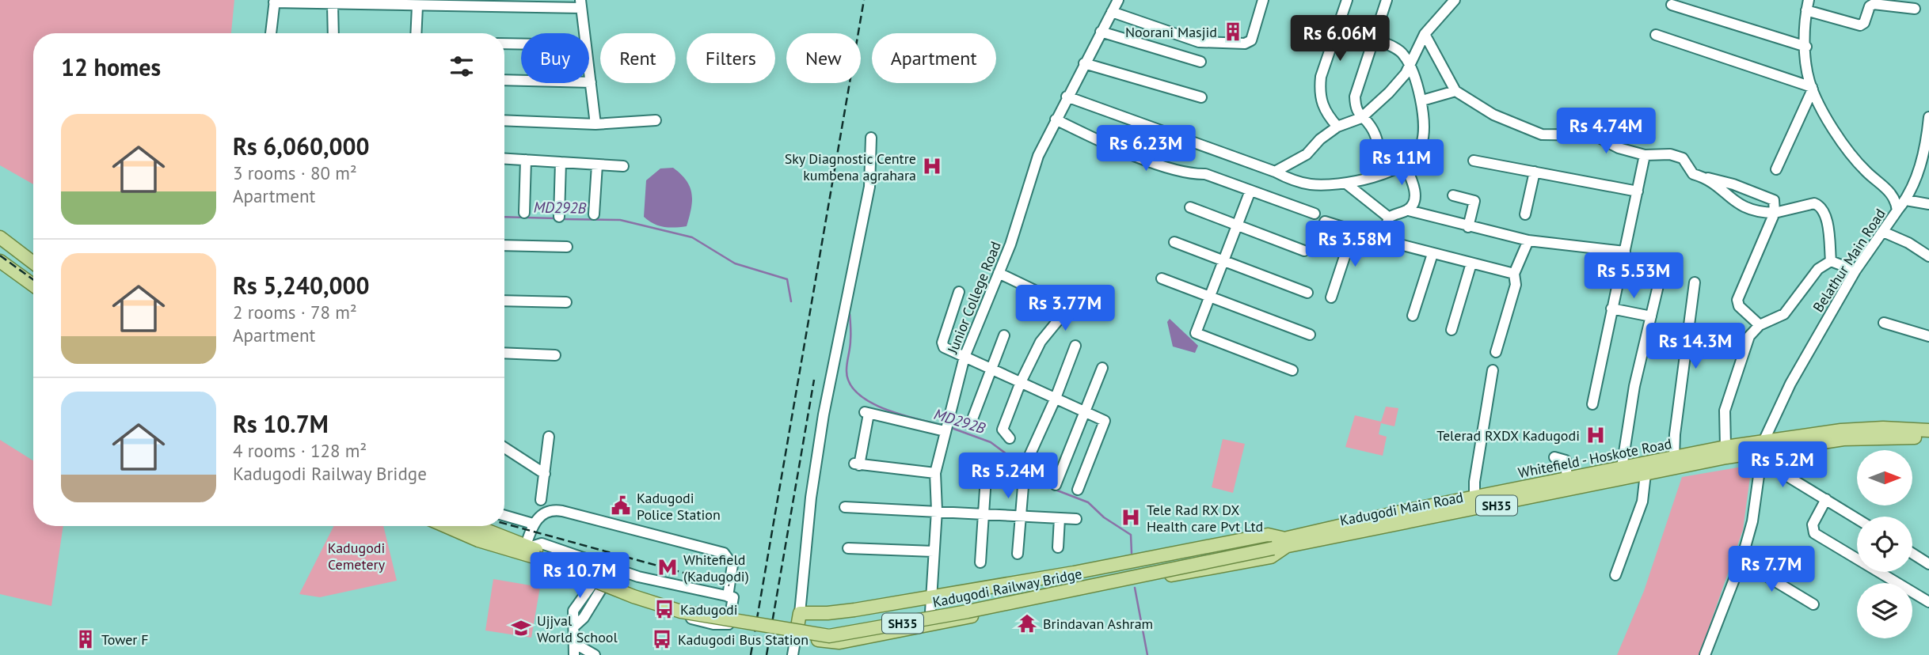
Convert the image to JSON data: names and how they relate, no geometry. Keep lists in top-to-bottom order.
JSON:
{
  "streets": {
    "main road": [
      "Whitefield - Hoskote Road",
      "SH35",
      "Kadugodi Main Road",
      "Kadugodi Railway Bridge"
    ],
    "street": ["Belathur Main Road", "Junior College Road"]
  },
  "crossings": [
    ["Belathur Main Road", "Whitefield - Hoskote Road"],
    ["Belathur Main Road", "Kadugodi Main Road"],
    ["Whitefield - Hoskote Road", "Kadugodi Main Road"],
    ["SH35", "Kadugodi Railway Bridge"],
    ["Kadugodi Main Road", "Kadugodi Railway Bridge"]
  ],
  "water": ["MD292B"],
  "parks": ["Kadugodi Cemetery"],
  "places": {
    "building": ["Noorani Masjid", "Tower F"],
    "hospital": ["Sky Diagnostic Centre kumbena agrahara", "Telerad RXDX Kadugodi", "Tele Rad RX DX Health care Pvt Ltd"],
    "public building": ["Kadugodi Police Station"],
    "metro station": ["Whitefield (Kadugodi)"],
    "bus stop": ["Kadugodi", "Kadugodi Bus Station"],
    "temple": ["Brindavan Ashram"],
    "school or university": ["Ujjval World School"]
  },
  "north": "right",
  "page": {
    "price": [
      "Rs 6.06M",
      "Rs 4.74M",
      "Rs 6.23M",
      "Rs 11M",
      "Rs 3.58M",
      "Rs 5.53M",
      "Rs 3.77M",
      "Rs 14.3M",
      "Rs 5.2M",
      "Rs 5.24M",
      "Rs 7.7M",
      "Rs 10.7M"
    ],
    "chip": [
      "Buy",
      "Rent",
      "Filters",
      "New",
      "Apartment"
    ],
    "heading": "12 homes",
    "list": [
      {
        "name": "Rs 6,060,000",
        "note": "3 rooms · 80 m² · Apartment"
      },
      {
        "name": "Rs 5,240,000",
        "note": "2 rooms · 78 m² · Apartment"
      },
      {
        "name": "Rs 10.7M",
        "note": "4 rooms · 128 m² · Kadugodi Railway Bridge"
      }
    ]
  }
}
